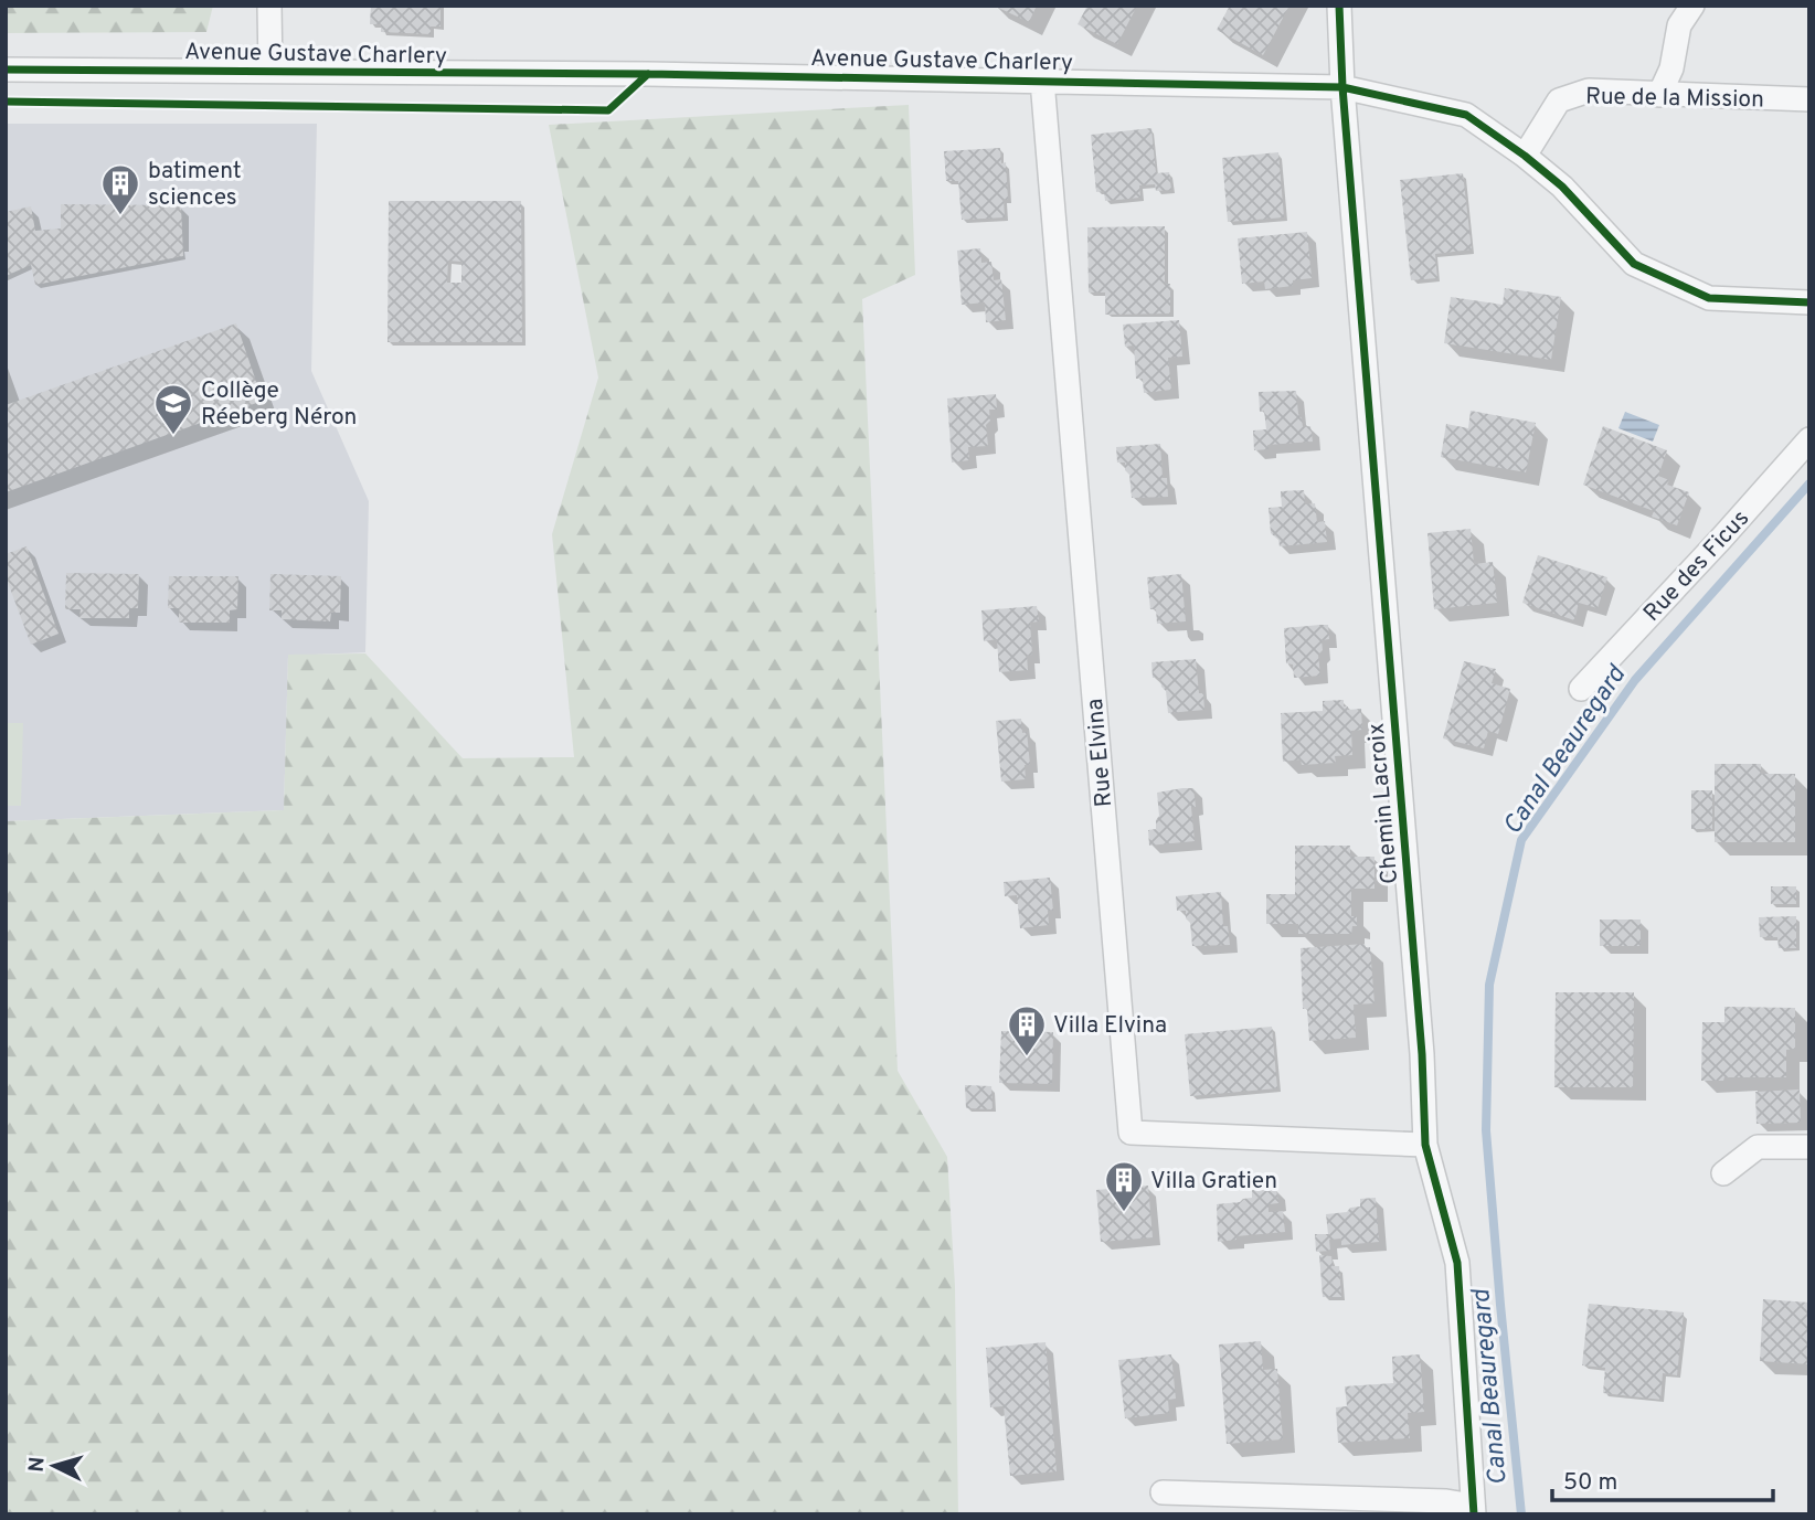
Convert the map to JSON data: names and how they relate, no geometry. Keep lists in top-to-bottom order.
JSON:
{
  "streets": {
    "street": [
      "Avenue Gustave Charlery",
      "Rue de la Mission",
      "Rue des Ficus",
      "Rue Elvina",
      "Chemin Lacroix"
    ]
  },
  "crossings": [
    ["Avenue Gustave Charlery", "Rue de la Mission"],
    ["Avenue Gustave Charlery", "Rue Elvina"],
    ["Avenue Gustave Charlery", "Chemin Lacroix"],
    ["Rue Elvina", "Chemin Lacroix"]
  ],
  "water": ["Canal Beauregard"],
  "places": {
    "building": ["batiment sciences", "Villa Elvina", "Villa Gratien"],
    "school or university": ["Collège Réeberg Néron"]
  },
  "scale_bar": "50 m",
  "north": "left"
}
